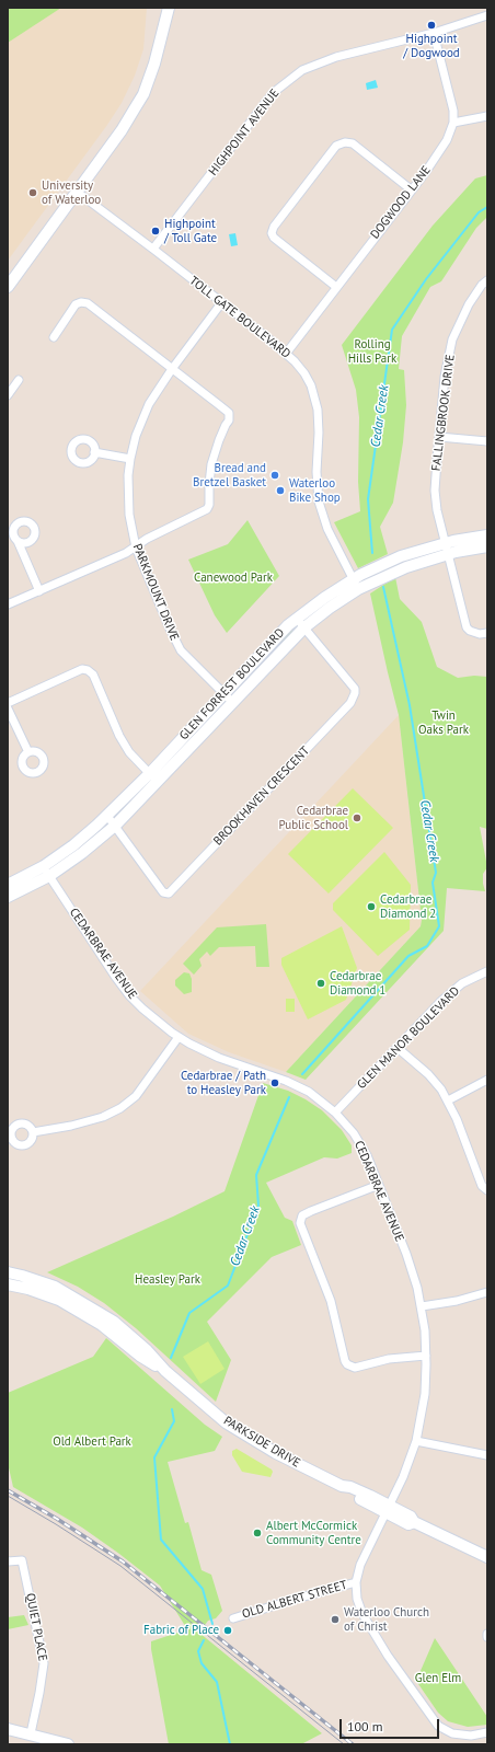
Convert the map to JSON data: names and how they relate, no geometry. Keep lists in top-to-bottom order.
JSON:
{
  "streets": {
    "street": [
      "HIGHPOINT AVENUE",
      "DOGWOOD LANE",
      "TOLL GATE BOULEVARD",
      "FALLINGBROOK DRIVE",
      "PARKMOUNT DRIVE",
      "GLEN FORREST BOULEVARD",
      "BROOKHAVEN CRESCENT",
      "CEDARBRAE AVENUE",
      "GLEN MANOR BOULEVARD",
      "PARKSIDE DRIVE",
      "OLD ALBERT STREET",
      "QUIET PLACE"
    ]
  },
  "crossings": [
    ["HIGHPOINT AVENUE", "DOGWOOD LANE"],
    ["HIGHPOINT AVENUE", "TOLL GATE BOULEVARD"],
    ["DOGWOOD LANE", "TOLL GATE BOULEVARD"],
    ["TOLL GATE BOULEVARD", "PARKMOUNT DRIVE"],
    ["TOLL GATE BOULEVARD", "GLEN FORREST BOULEVARD"],
    ["FALLINGBROOK DRIVE", "GLEN FORREST BOULEVARD"],
    ["PARKMOUNT DRIVE", "GLEN FORREST BOULEVARD"],
    ["GLEN FORREST BOULEVARD", "BROOKHAVEN CRESCENT"],
    ["GLEN FORREST BOULEVARD", "CEDARBRAE AVENUE"],
    ["CEDARBRAE AVENUE", "GLEN MANOR BOULEVARD"],
    ["CEDARBRAE AVENUE", "PARKSIDE DRIVE"],
    ["CEDARBRAE AVENUE", "OLD ALBERT STREET"]
  ],
  "water": ["Cedar Creek"],
  "parks": [
    "Rolling Hills Park",
    "Canewood Park",
    "Twin Oaks Park",
    "Heasley Park",
    "Old Albert Park",
    "Glen Elm"
  ],
  "places": [
    "Highpoint / Dogwood",
    "University of Waterloo",
    "Highpoint / Toll Gate",
    "Bread and Bretzel Basket",
    "Waterloo Bike Shop",
    "Cedarbrae Public School",
    "Cedarbrae Diamond 2",
    "Cedarbrae Diamond 1",
    "Cedarbrae / Path to Heasley Park",
    "Albert McCormick Community Centre",
    "Waterloo Church of Christ",
    "Fabric of Place"
  ],
  "scale_bar": "100 m"
}
